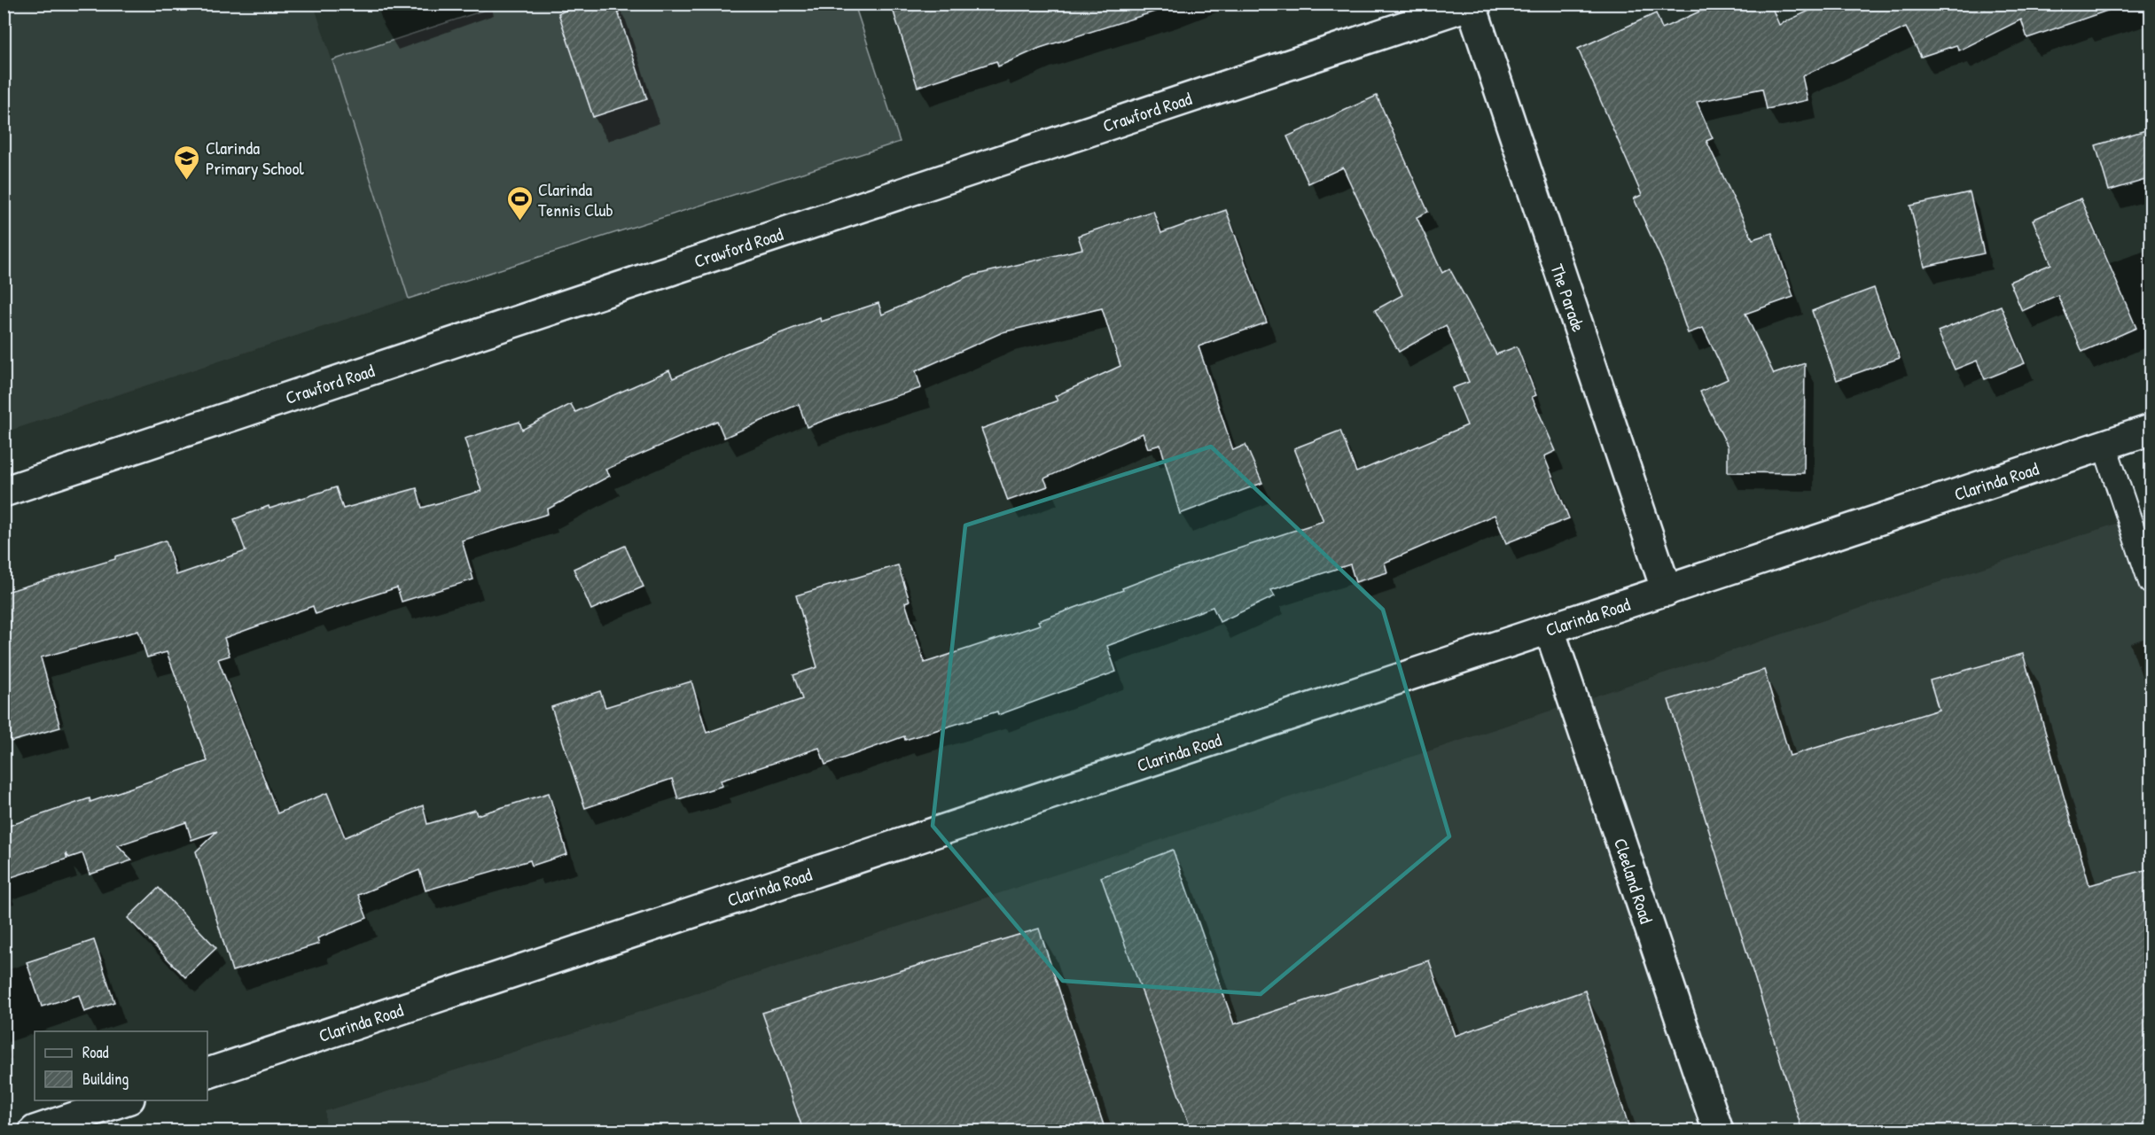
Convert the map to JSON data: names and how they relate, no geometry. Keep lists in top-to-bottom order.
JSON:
{
  "streets": {
    "street": [
      "Crawford Road",
      "The Parade",
      "Clarinda Road",
      "Cleeland Road"
    ]
  },
  "crossings": [
    ["Crawford Road", "The Parade"],
    ["The Parade", "Clarinda Road"],
    ["Clarinda Road", "Cleeland Road"]
  ],
  "places": {
    "school or university": ["Clarinda Primary School"],
    "sports": ["Clarinda Tennis Club"]
  },
  "legend": ["Road", "Building"]
}
